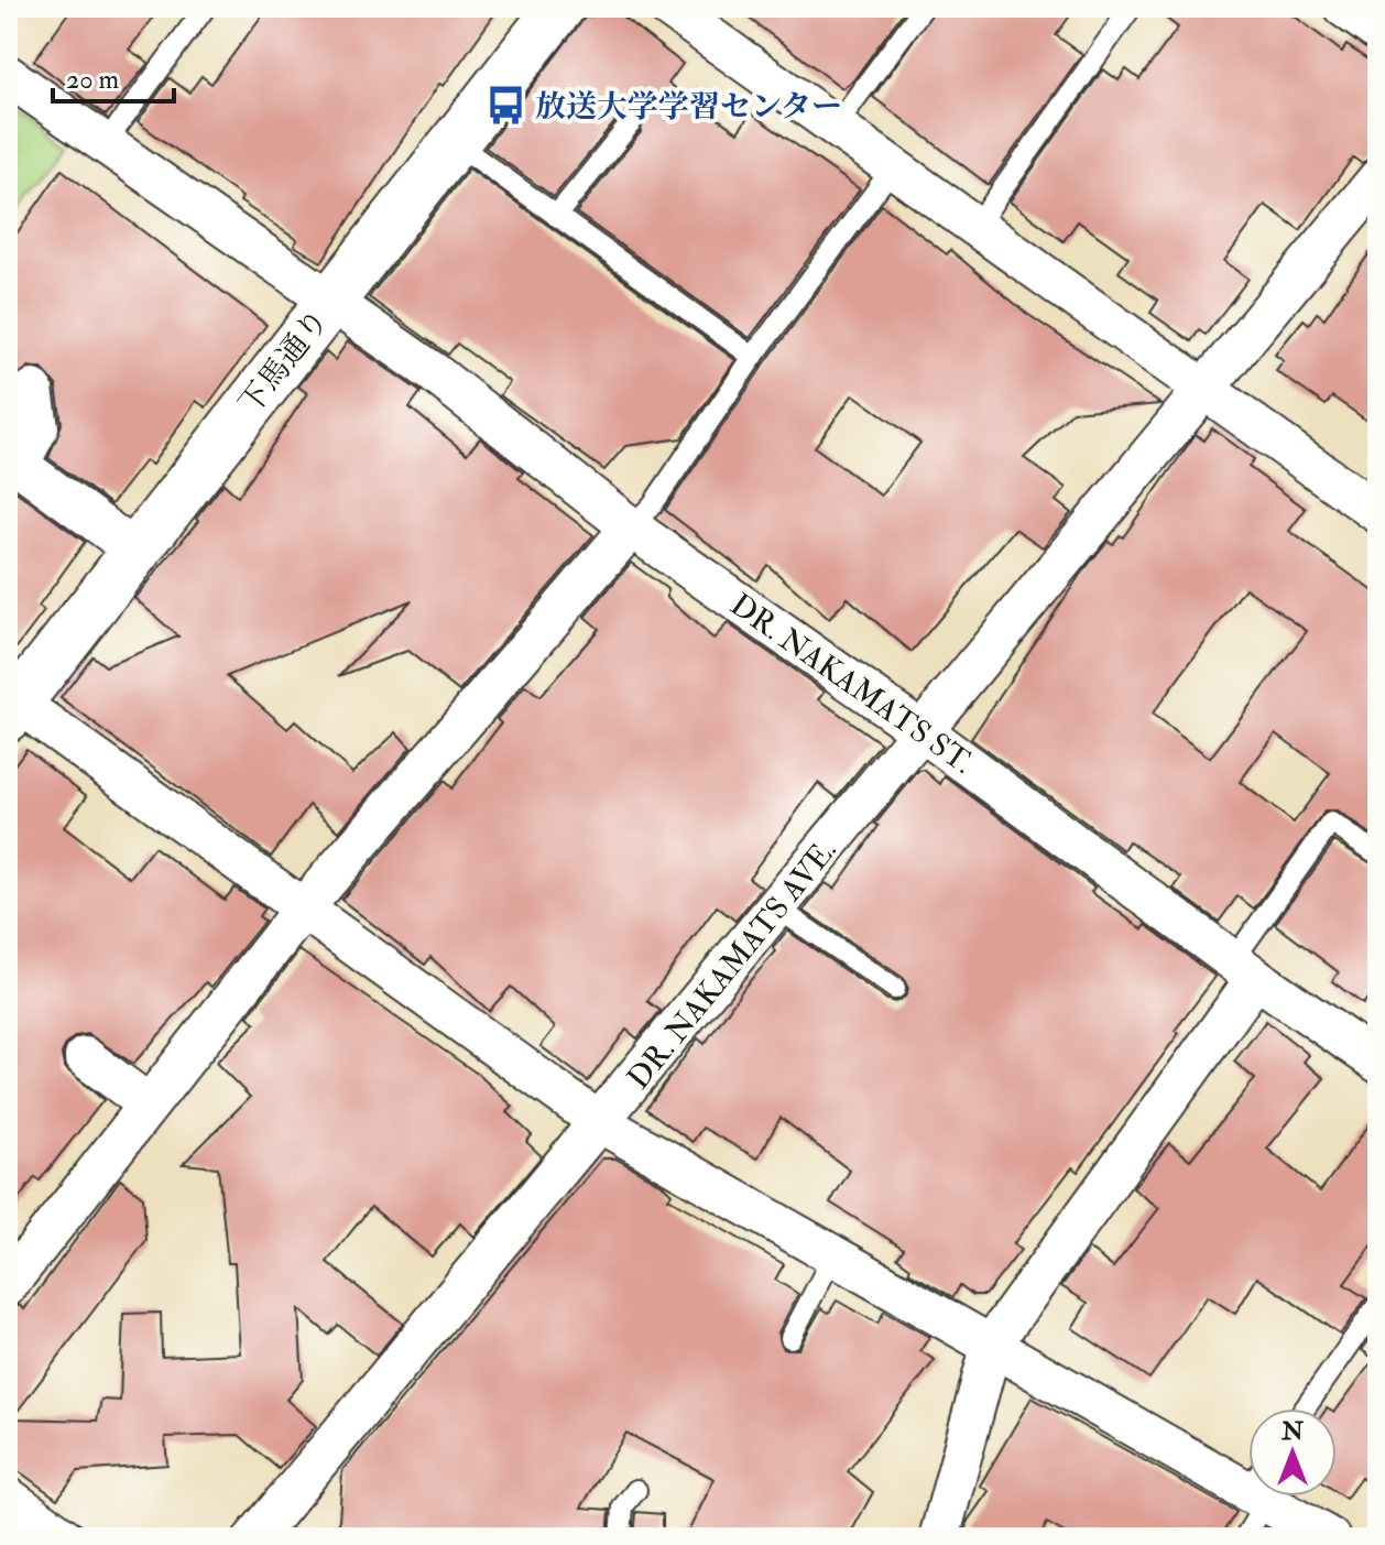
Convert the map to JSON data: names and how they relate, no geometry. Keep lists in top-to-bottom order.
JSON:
{
  "streets": {
    "street": ["下馬通り", "DR. NAKAMATS ST.", "DR. NAKAMATS AVE."]
  },
  "crossings": [
    ["下馬通り", "DR. NAKAMATS ST."],
    ["DR. NAKAMATS ST.", "DR. NAKAMATS AVE."]
  ],
  "places": {
    "bus stop": ["放送大学学習センター"]
  },
  "scale_bar": "20 m",
  "north": "top"
}
